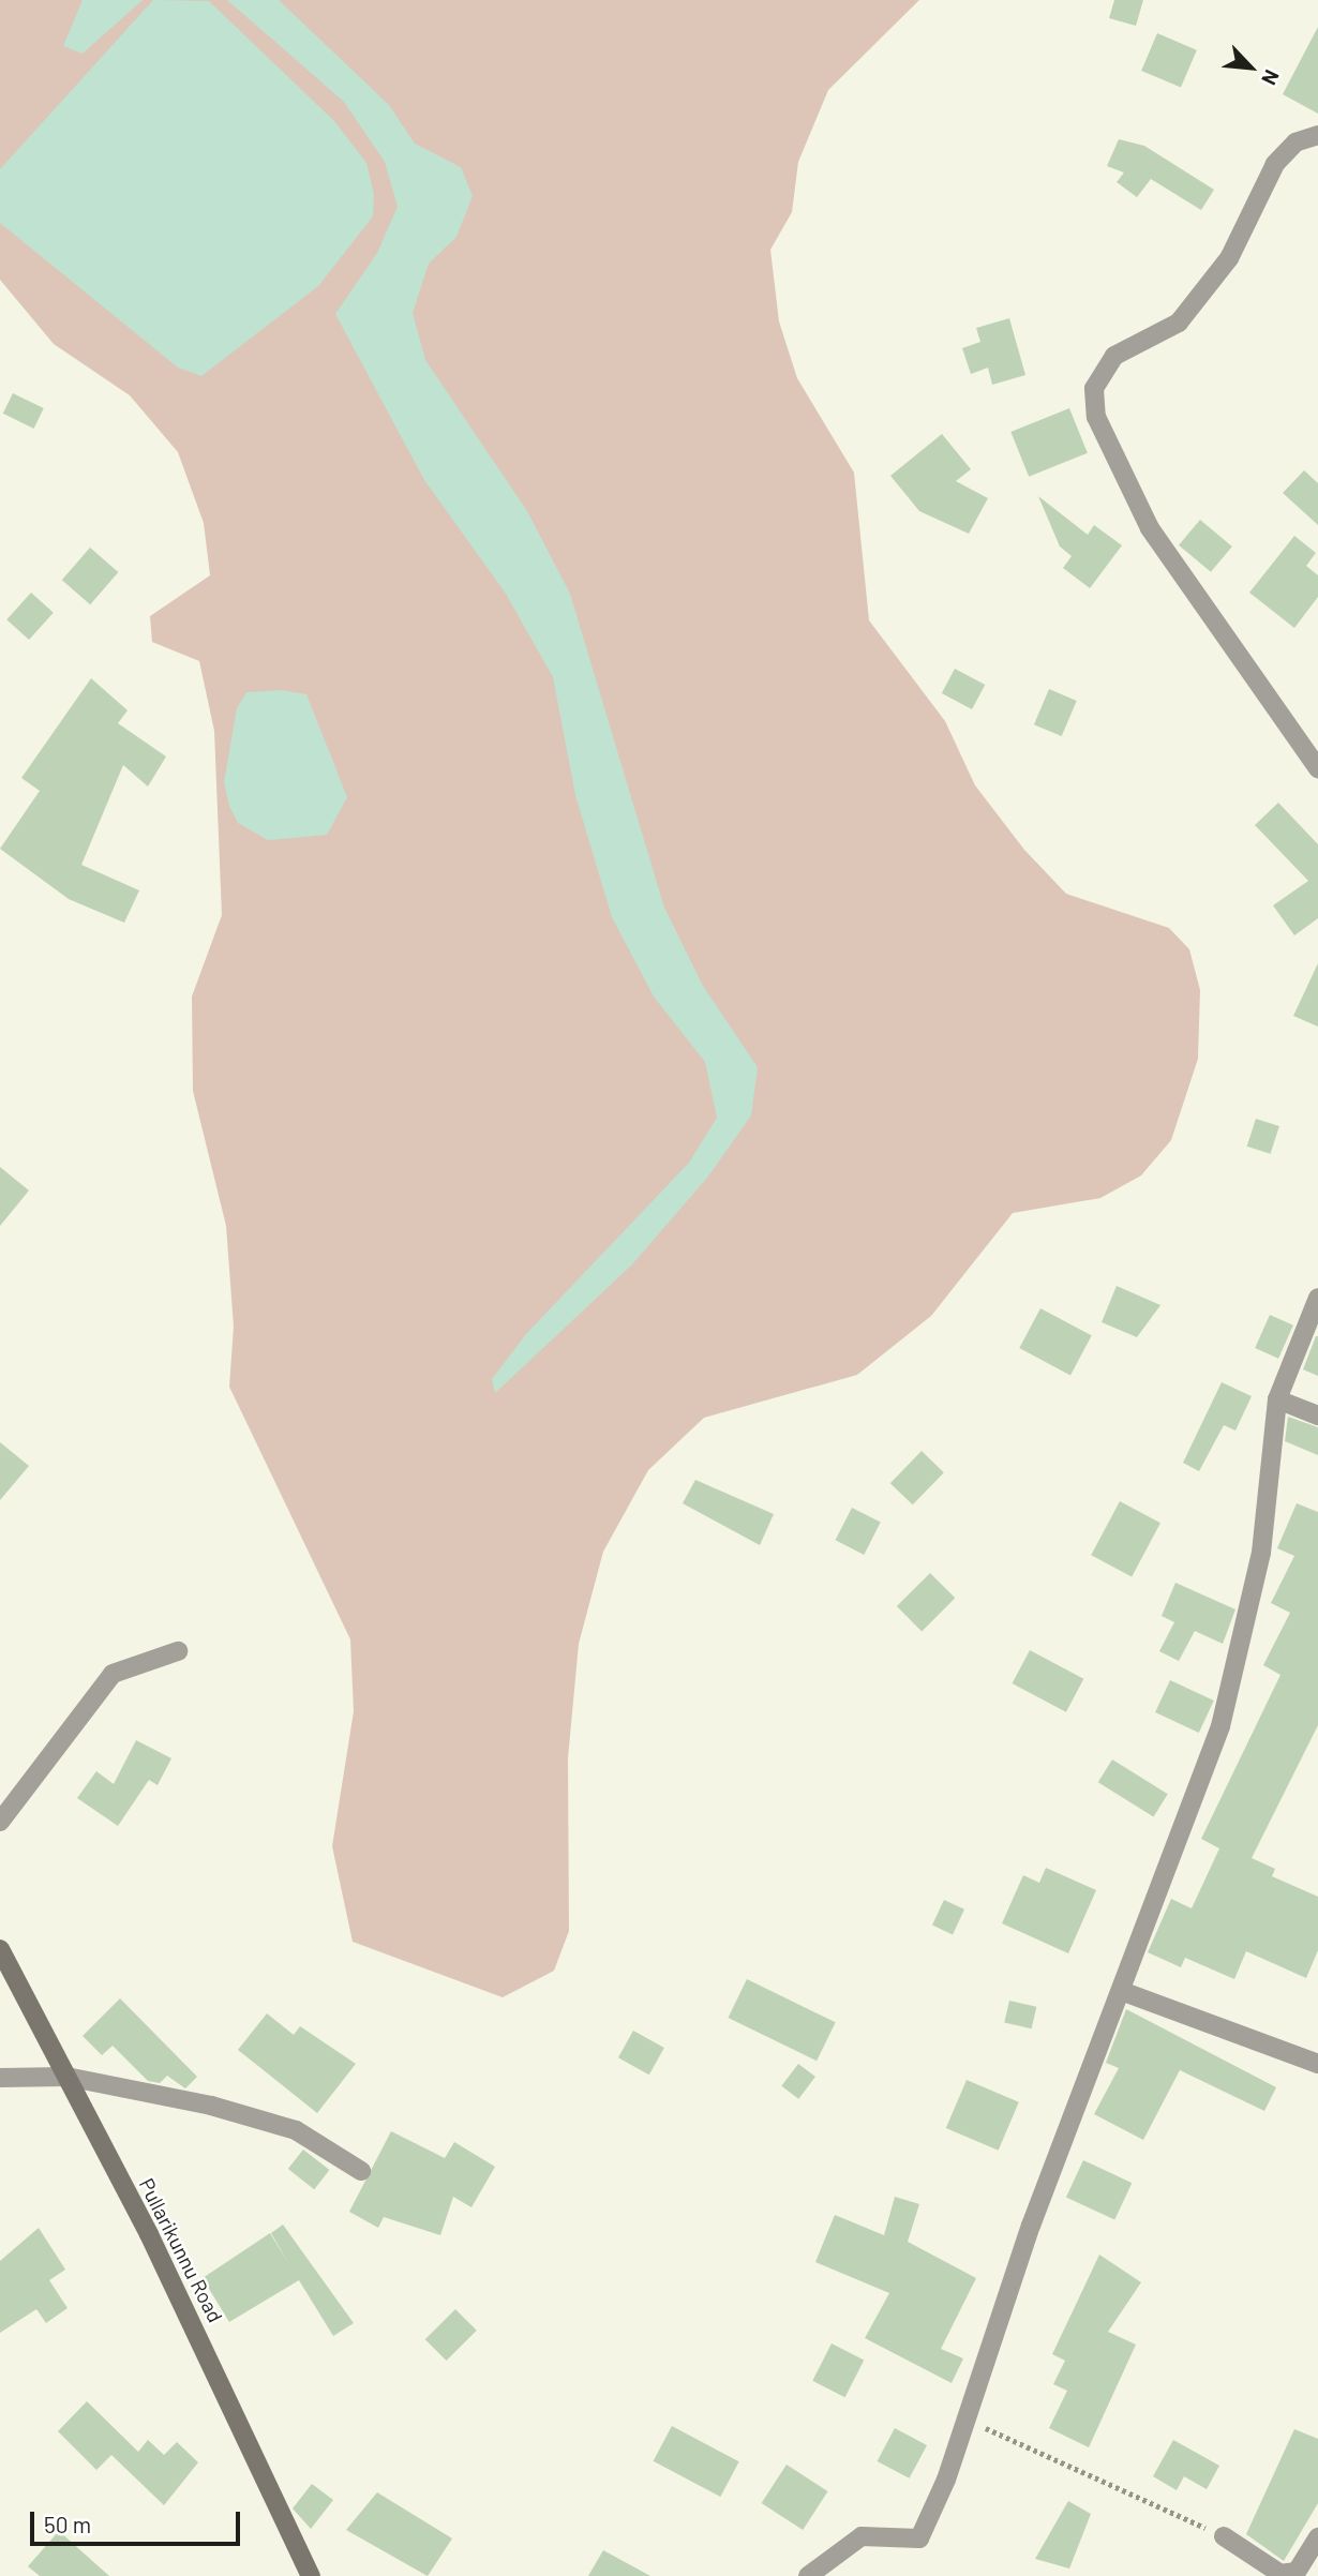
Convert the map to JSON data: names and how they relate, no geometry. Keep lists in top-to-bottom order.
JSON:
{
  "streets": {
    "main road": ["Pullarikunnu Road"]
  },
  "scale_bar": "50 m",
  "north": "bottom right"
}
